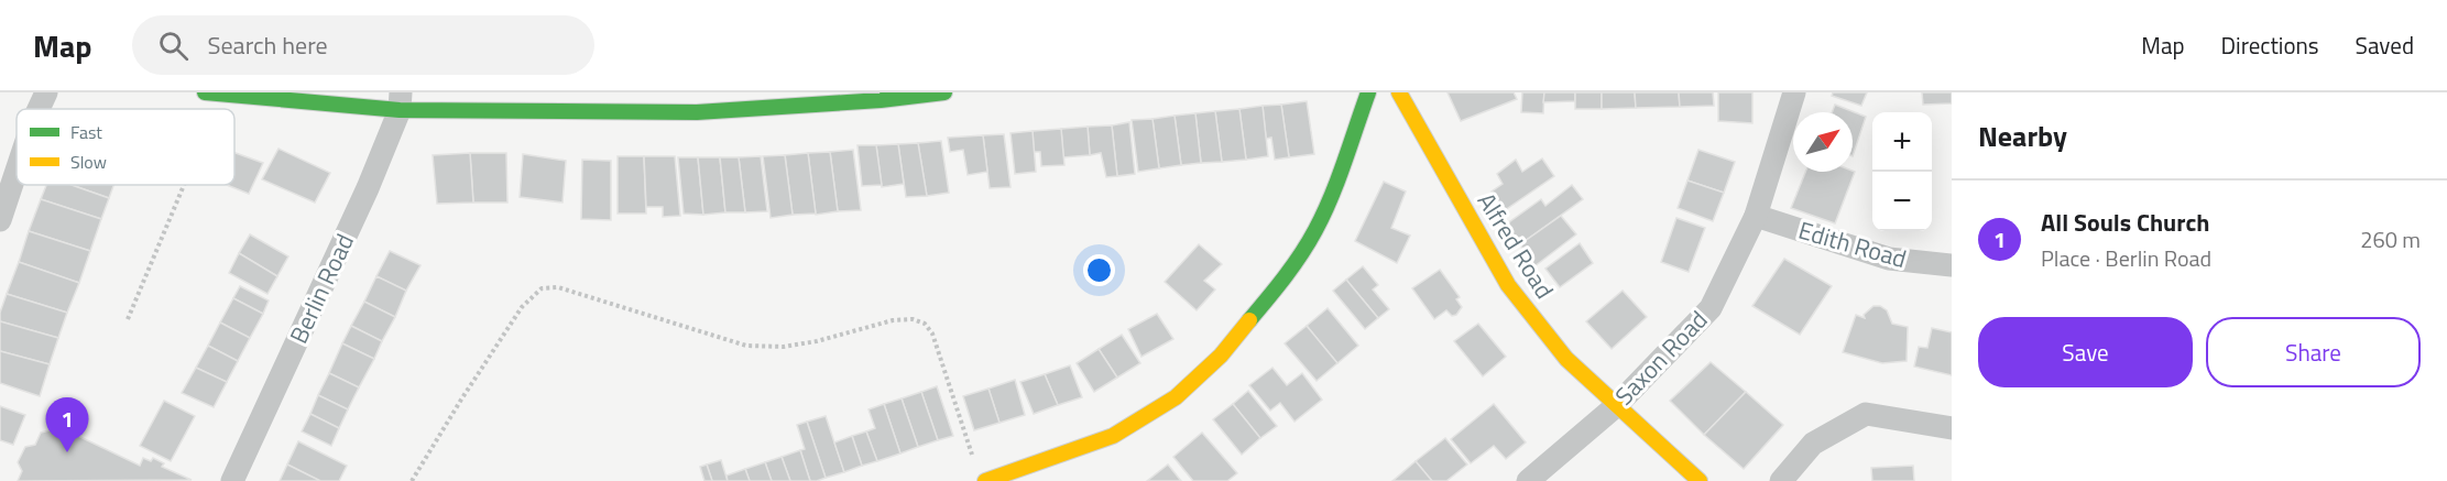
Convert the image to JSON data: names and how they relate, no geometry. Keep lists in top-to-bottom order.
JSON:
{
  "streets": {
    "street": [
      "Edith Road",
      "Alfred Road",
      "Berlin Road",
      "Saxon Road"
    ]
  },
  "crossings": [
    ["Edith Road", "Saxon Road"],
    ["Alfred Road", "Saxon Road"]
  ],
  "legend": ["Fast", "Slow"],
  "north": "top right",
  "page": {
    "header": "Map",
    "search": "Search here",
    "nav": ["Map", "Directions", "Saved"],
    "heading": "Nearby",
    "map_buttons": ["+", "−"],
    "list": [
      {
        "mark": "1",
        "name": "All Souls Church",
        "note": "Place · Berlin Road",
        "value": "260 m"
      }
    ],
    "buttons": ["Save", "Share"],
    "pins": "1"
  }
}
